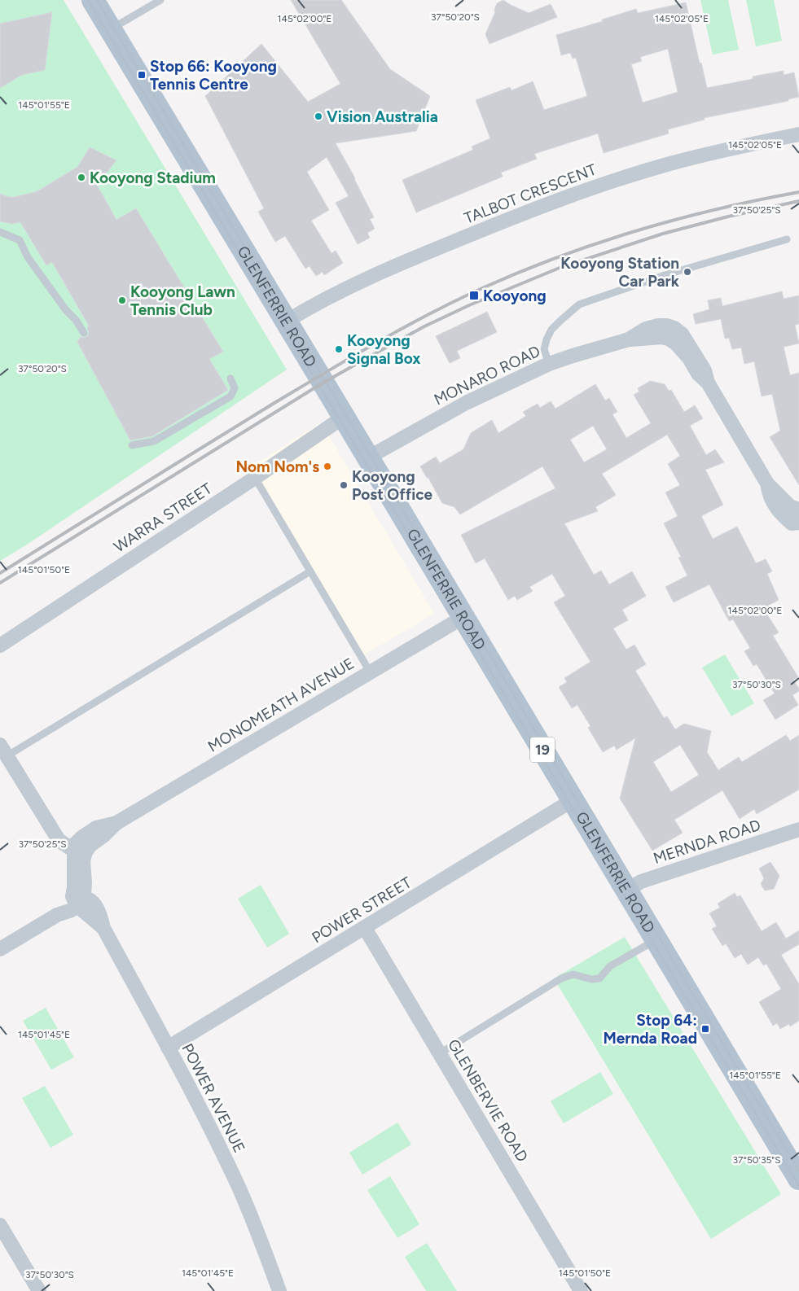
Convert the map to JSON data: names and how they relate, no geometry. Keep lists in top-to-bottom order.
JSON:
{
  "streets": {
    "main road": ["GLENFERRIE ROAD", "19"],
    "street": [
      "TALBOT CRESCENT",
      "MONARO ROAD",
      "WARRA STREET",
      "MONOMEATH AVENUE",
      "MERNDA ROAD",
      "POWER STREET",
      "POWER AVENUE",
      "GLENBERVIE ROAD"
    ]
  },
  "crossings": [
    ["TALBOT CRESCENT", "GLENFERRIE ROAD"],
    ["GLENFERRIE ROAD", "MONARO ROAD"],
    ["GLENFERRIE ROAD", "WARRA STREET"],
    ["GLENFERRIE ROAD", "MONOMEATH AVENUE"],
    ["GLENFERRIE ROAD", "MERNDA ROAD"],
    ["GLENFERRIE ROAD", "POWER STREET"],
    ["POWER STREET", "POWER AVENUE"],
    ["POWER STREET", "GLENBERVIE ROAD"]
  ],
  "places": {
    "transit": ["Stop 66: Kooyong Tennis Centre", "Kooyong", "Stop 64: Mernda Road"],
    "other": [
      "Vision Australia",
      "Kooyong Stadium",
      "Kooyong Station Car Park",
      "Kooyong Lawn Tennis Club",
      "Kooyong Signal Box",
      "Nom Nom's",
      "Kooyong Post Office"
    ]
  },
  "coordinates": [
    "37°50'20\"S",
    "145°02'00\"E",
    "145°02'05\"E",
    "145°01'55\"E",
    "37°50'25\"S",
    "145°01'50\"E",
    "37°50'30\"S",
    "145°01'45\"E",
    "37°50'35\"S"
  ]
}
